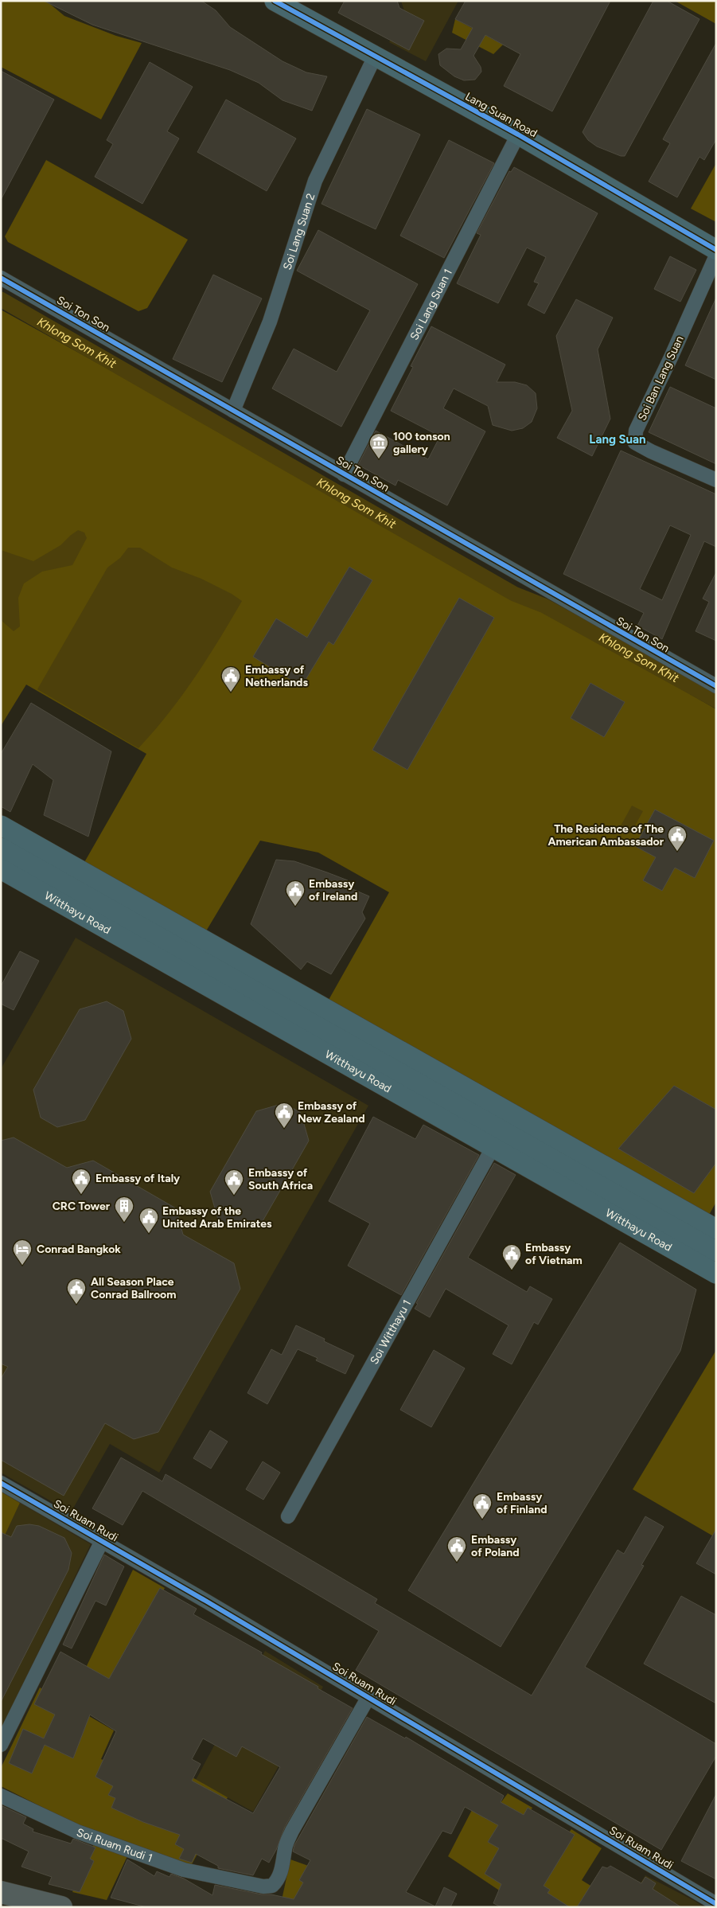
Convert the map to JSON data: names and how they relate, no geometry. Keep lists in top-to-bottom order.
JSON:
{
  "streets": {
    "main road": ["Lang Suan Road", "Witthayu Road"],
    "street": [
      "Soi Lang Suan 2",
      "Soi Lang Suan 1",
      "Soi Ton Son",
      "Soi Ban Lang Suan",
      "Soi Witthayu 1",
      "Soi Ruam Rudi",
      "Soi Ruam Rudi 1"
    ]
  },
  "crossings": [
    ["Lang Suan Road", "Soi Lang Suan 2"],
    ["Lang Suan Road", "Soi Lang Suan 1"],
    ["Soi Lang Suan 2", "Soi Ton Son"],
    ["Soi Lang Suan 1", "Soi Ton Son"],
    ["Witthayu Road", "Soi Witthayu 1"],
    ["Soi Ruam Rudi", "Soi Ruam Rudi 1"]
  ],
  "districts": ["Lang Suan"],
  "water": ["Khlong Som Khit"],
  "places": {
    "museum": ["100 tonson gallery"],
    "public building": [
      "Embassy of Netherlands",
      "The Residence of The American Ambassador",
      "Embassy of Ireland",
      "Embassy of New Zealand",
      "Embassy of Italy",
      "Embassy of South Africa",
      "Embassy of the United Arab Emirates",
      "Embassy of Vietnam",
      "All Season Place Conrad Ballroom",
      "Embassy of Finland",
      "Embassy of Poland"
    ],
    "building": ["CRC Tower"],
    "hotel": ["Conrad Bangkok"]
  }
}
